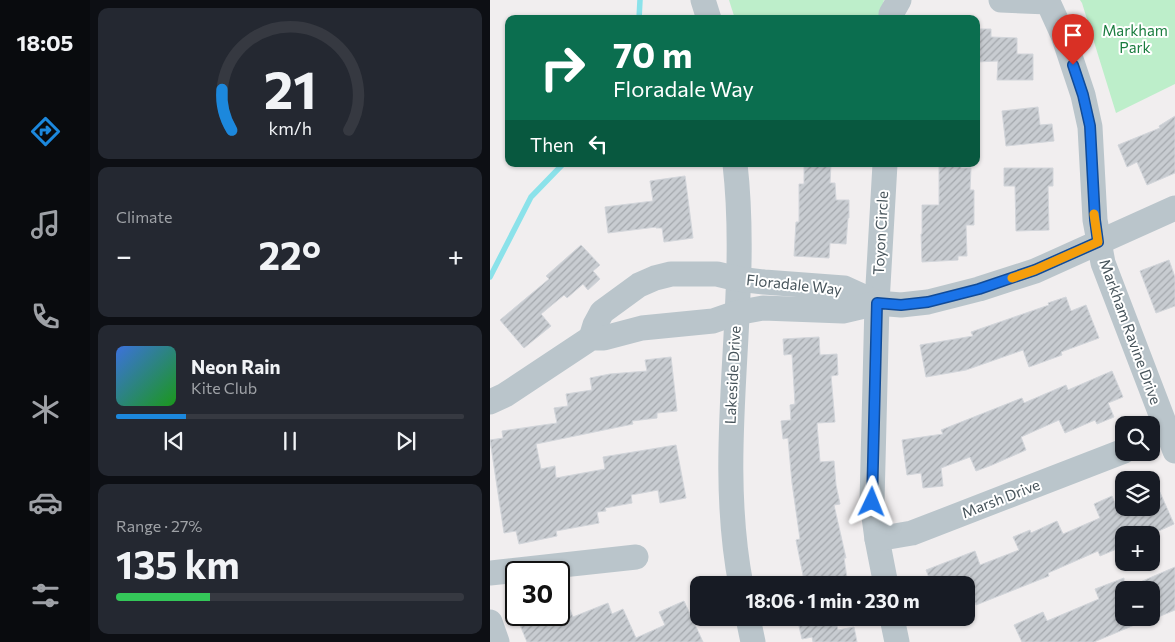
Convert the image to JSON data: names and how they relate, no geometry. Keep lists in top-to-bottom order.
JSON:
{
  "streets": {
    "street": [
      "Toyon Circle",
      "Floradale Way",
      "Markham Ravine Drive",
      "Lakeside Drive",
      "Marsh Drive"
    ]
  },
  "crossings": [
    ["Toyon Circle", "Floradale Way"],
    ["Toyon Circle", "Marsh Drive"],
    ["Floradale Way", "Markham Ravine Drive"],
    ["Floradale Way", "Lakeside Drive"]
  ],
  "parks": ["Markham Park"],
  "page": {
    "tabs": "18:05",
    "turn": ["70 m", "Floradale Way"],
    "then": "Then",
    "tile": [
      "Climate",
      ["Range · 27%", "135 km"]
    ],
    "heat": ["−", "22°", "+"],
    "song": ["Neon Rain", "Kite Club"],
    "map_buttons": ["+", "−"],
    "limit": "30",
    "trip": "18:06 · 1 min · 230 m",
    "gauge": ["21", "km/h"]
  }
}
